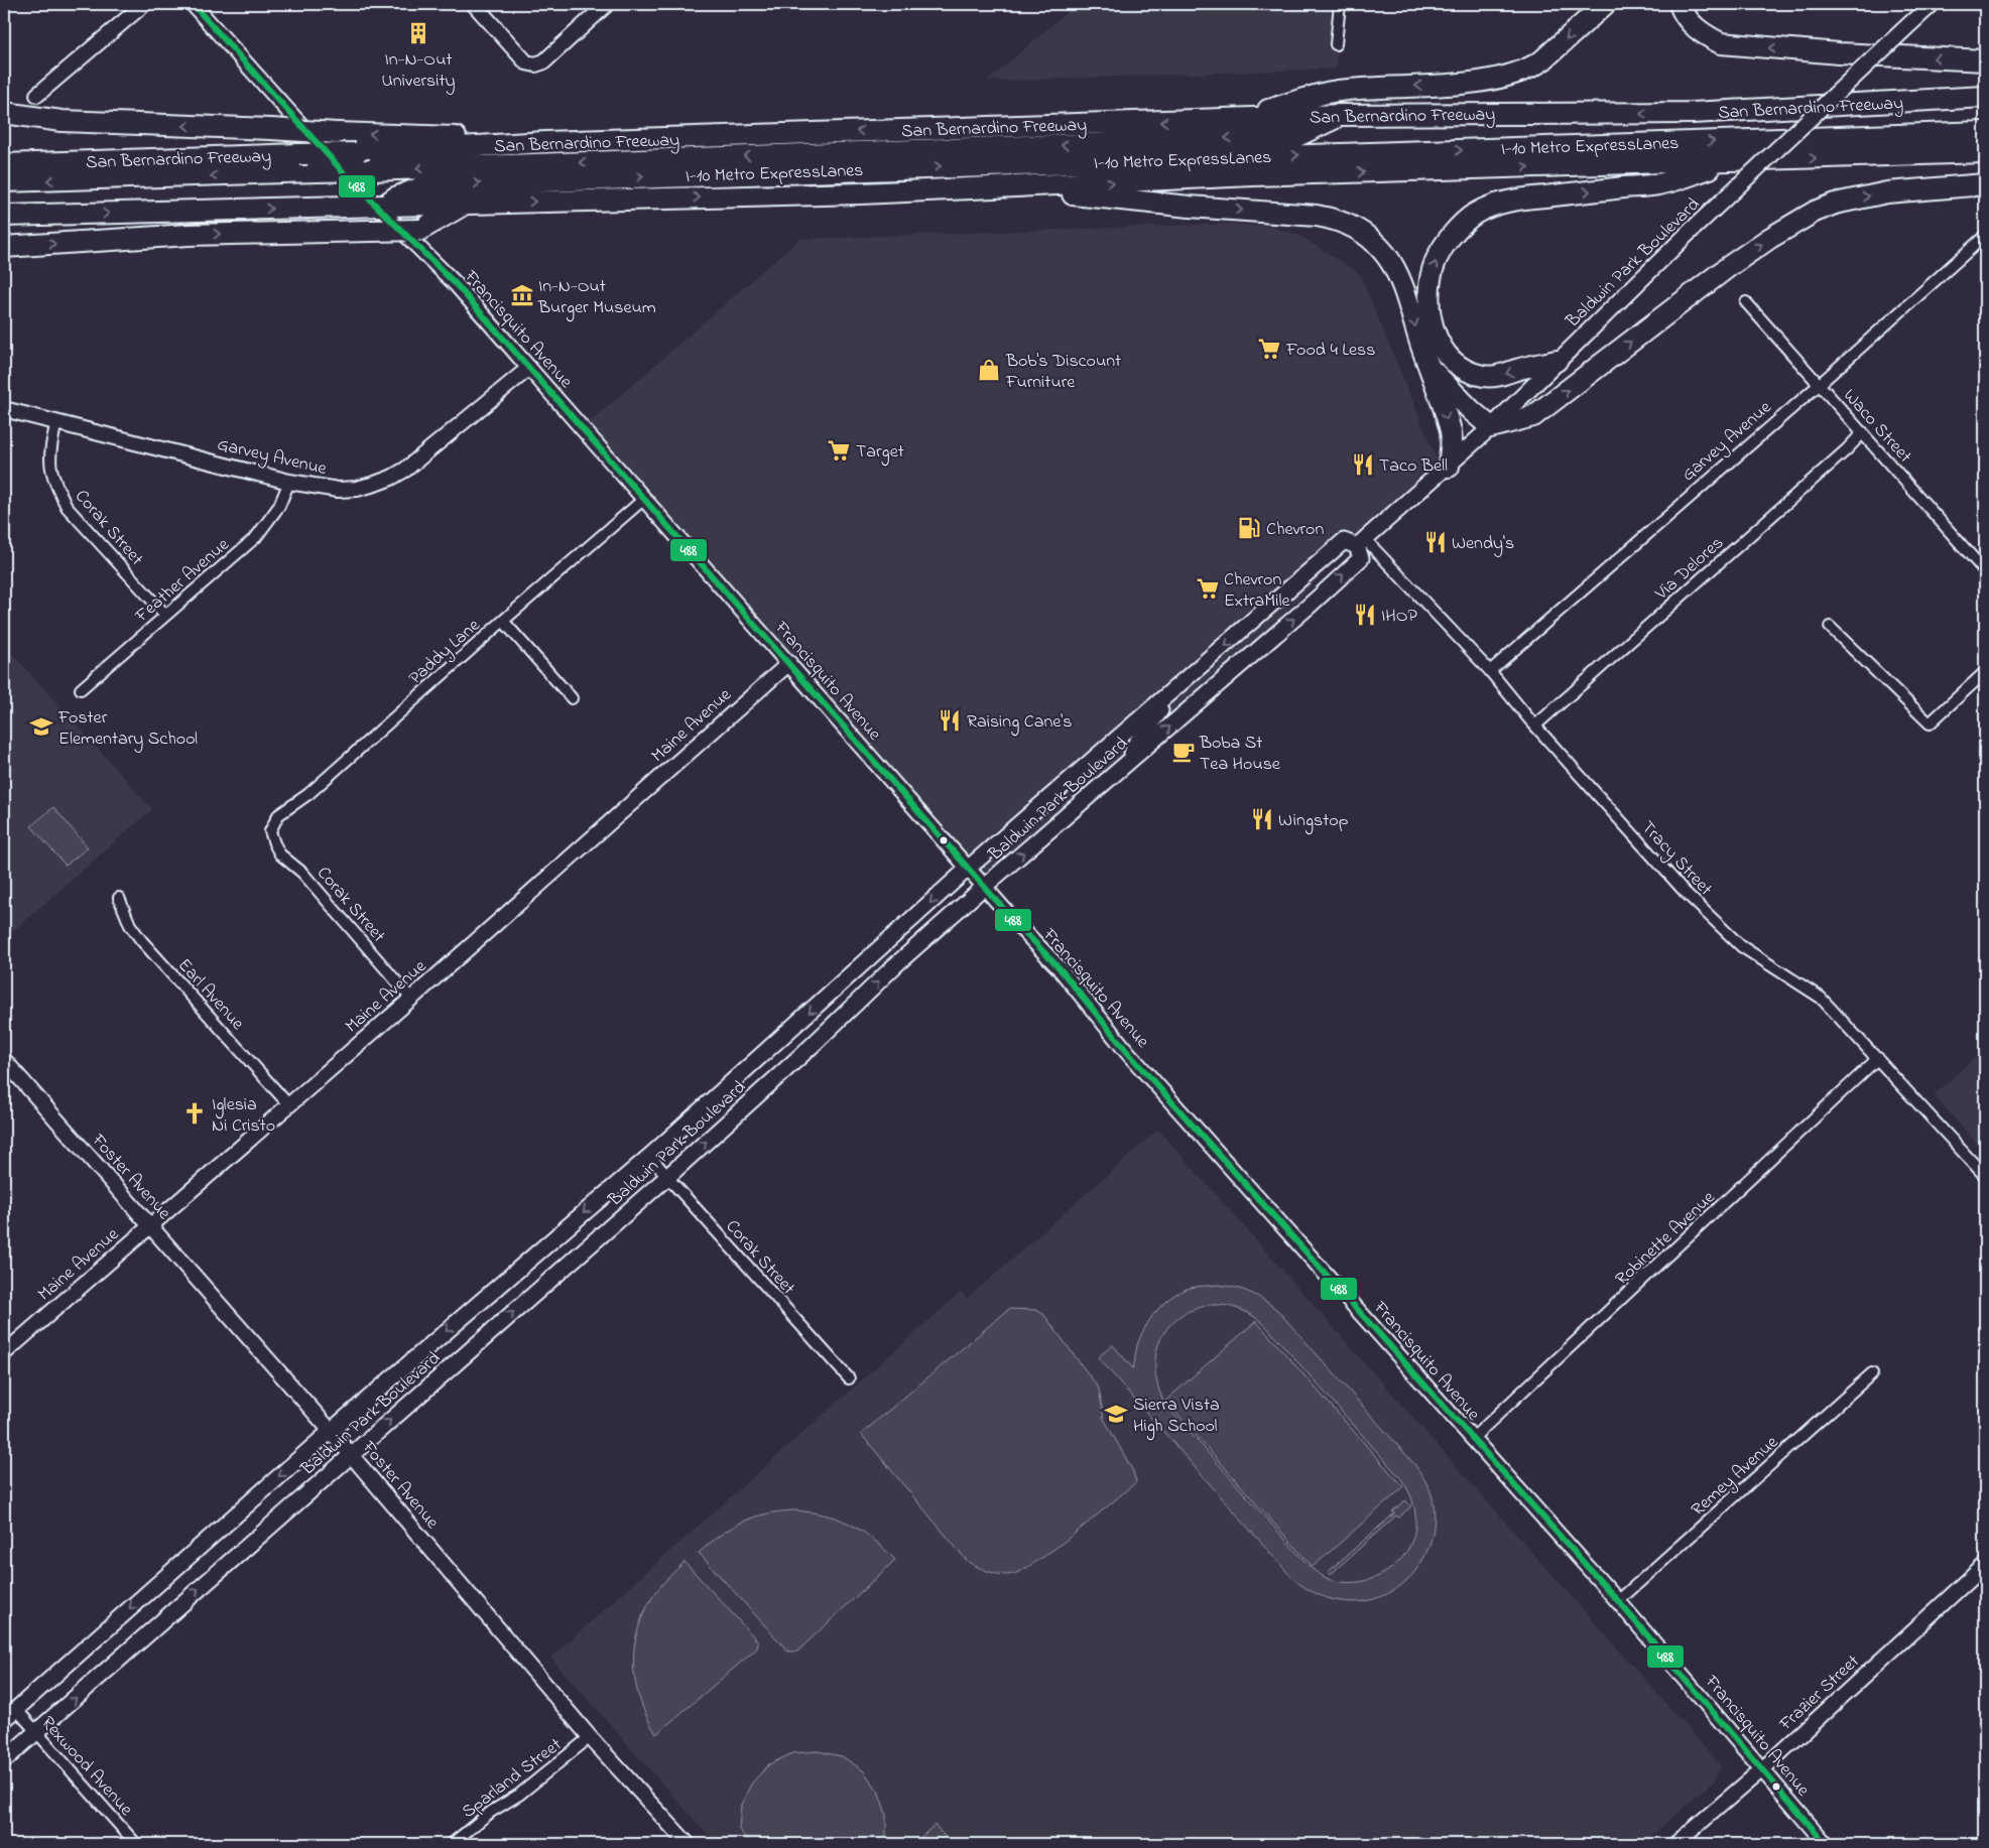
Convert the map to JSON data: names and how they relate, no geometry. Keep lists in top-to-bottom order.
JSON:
{
  "streets": {
    "highway": ["San Bernardino Freeway", "I-10 Metro ExpressLanes"],
    "main road": ["Baldwin Park Boulevard"],
    "street": [
      "Francisquito Avenue",
      "Waco Street",
      "Garvey Avenue",
      "Corak Street",
      "Via Delores",
      "Feather Avenue",
      "Paddy Lane",
      "Maine Avenue",
      "Tracy Street",
      "Earl Avenue",
      "Foster Avenue",
      "Robinette Avenue",
      "Remey Avenue",
      "Frazier Street",
      "Rexwood Avenue",
      "Sparland Street"
    ]
  },
  "crossings": [
    ["San Bernardino Freeway", "I-10 Metro ExpressLanes"],
    ["Baldwin Park Boulevard", "Francisquito Avenue"],
    ["Baldwin Park Boulevard", "Corak Street"],
    ["Baldwin Park Boulevard", "Tracy Street"],
    ["Baldwin Park Boulevard", "Foster Avenue"],
    ["Baldwin Park Boulevard", "Rexwood Avenue"],
    ["Francisquito Avenue", "Garvey Avenue"],
    ["Francisquito Avenue", "Paddy Lane"],
    ["Francisquito Avenue", "Maine Avenue"],
    ["Francisquito Avenue", "Robinette Avenue"],
    ["Francisquito Avenue", "Remey Avenue"],
    ["Francisquito Avenue", "Frazier Street"],
    ["Waco Street", "Garvey Avenue"],
    ["Waco Street", "Via Delores"],
    ["Garvey Avenue", "Corak Street"],
    ["Garvey Avenue", "Feather Avenue"],
    ["Garvey Avenue", "Tracy Street"],
    ["Corak Street", "Feather Avenue"],
    ["Corak Street", "Paddy Lane"],
    ["Corak Street", "Maine Avenue"],
    ["Via Delores", "Tracy Street"],
    ["Maine Avenue", "Earl Avenue"],
    ["Maine Avenue", "Foster Avenue"],
    ["Tracy Street", "Robinette Avenue"],
    ["Foster Avenue", "Sparland Street"]
  ],
  "places": {
    "building": ["In-N-Out University"],
    "museum": ["In-N-Out Burger Museum"],
    "supermarket": ["Food 4 Less", "Target", "Chevron ExtraMile"],
    "shop": ["Bob's Discount Furniture"],
    "restaurant": [
      "Taco Bell",
      "Wendy's",
      "IHOP",
      "Raising Cane's",
      "Wingstop"
    ],
    "fuel station": ["Chevron"],
    "school or university": ["Foster Elementary School", "Sierra Vista High School"],
    "cafe": ["Boba St Tea House"],
    "church": ["Iglesia Ni Cristo"]
  },
  "lines": ["transit line 488"]
}
